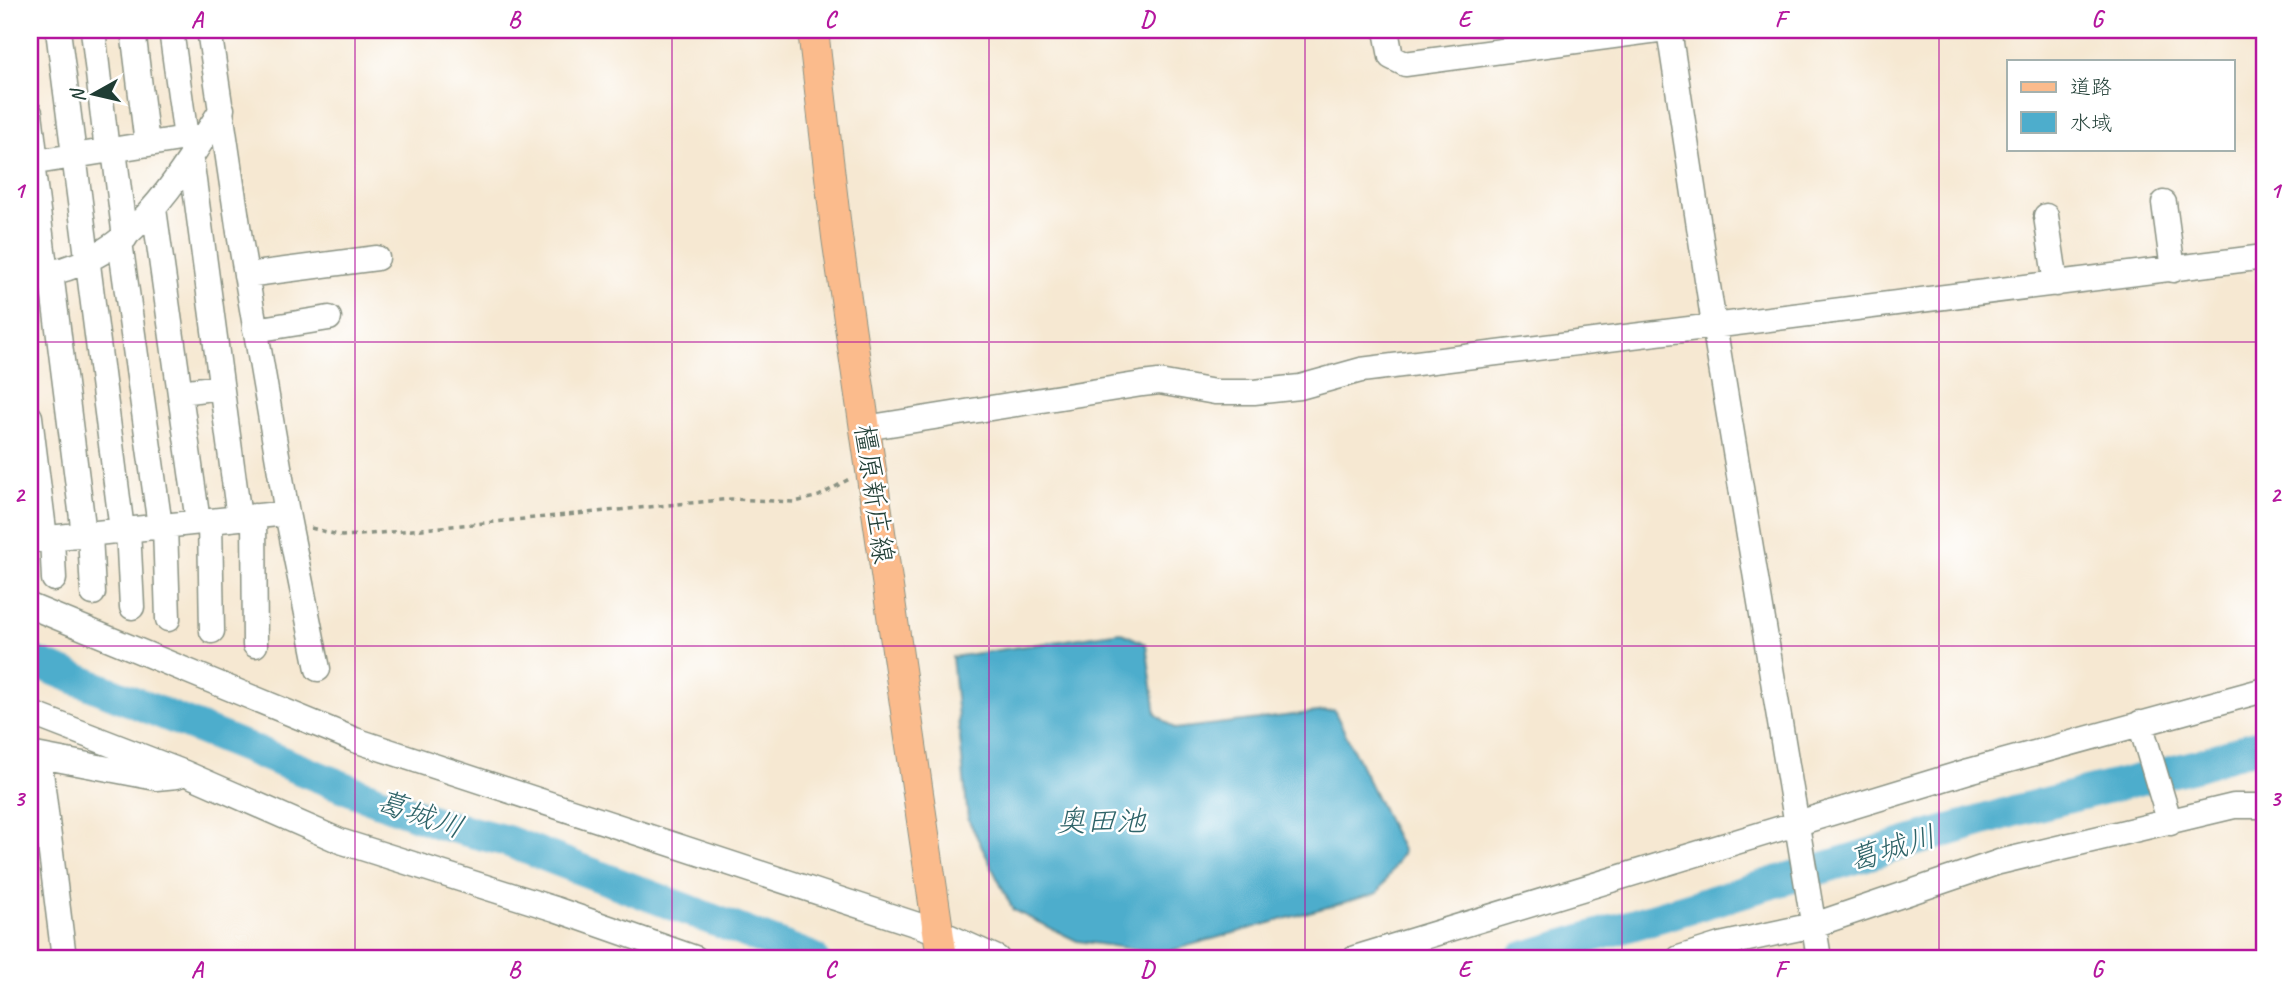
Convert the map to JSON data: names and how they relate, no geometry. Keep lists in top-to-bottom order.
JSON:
{
  "streets": {
    "main road": ["橿原新庄線"]
  },
  "water": ["葛城川", "奥田池"],
  "legend": ["道路", "水域"],
  "north": "left",
  "grid": {
    "columns": [
      "A",
      "B",
      "C",
      "D",
      "E",
      "F",
      "G"
    ],
    "rows": ["1", "2", "3"]
  }
}
